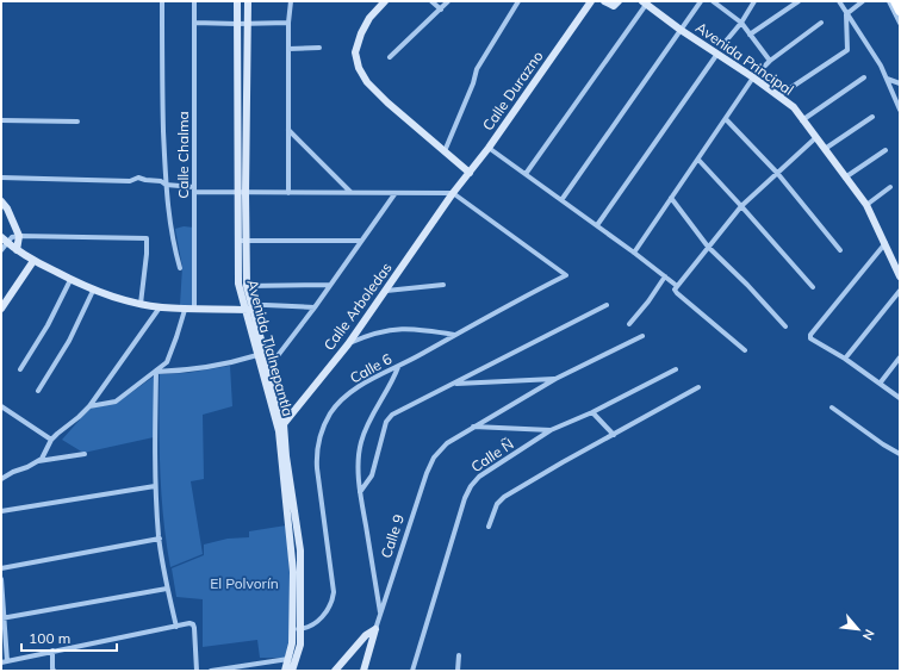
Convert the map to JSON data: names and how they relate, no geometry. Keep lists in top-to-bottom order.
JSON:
{
  "streets": {
    "street": [
      "Avenida Principal",
      "Calle Durazno",
      "Calle Chalma",
      "Calle Arboledas",
      "Avenida Tlalnepantla",
      "Calle 6",
      "Calle Ñ",
      "Calle 9"
    ]
  },
  "crossings": [
    ["Calle Durazno", "Calle Arboledas"],
    ["Calle Durazno", "Calle 6"],
    ["Calle Arboledas", "Avenida Tlalnepantla"],
    ["Calle Arboledas", "Calle 6"],
    ["Avenida Tlalnepantla", "Calle 6"]
  ],
  "parks": ["El Polvorín"],
  "scale_bar": "100 m",
  "north": "bottom right"
}
